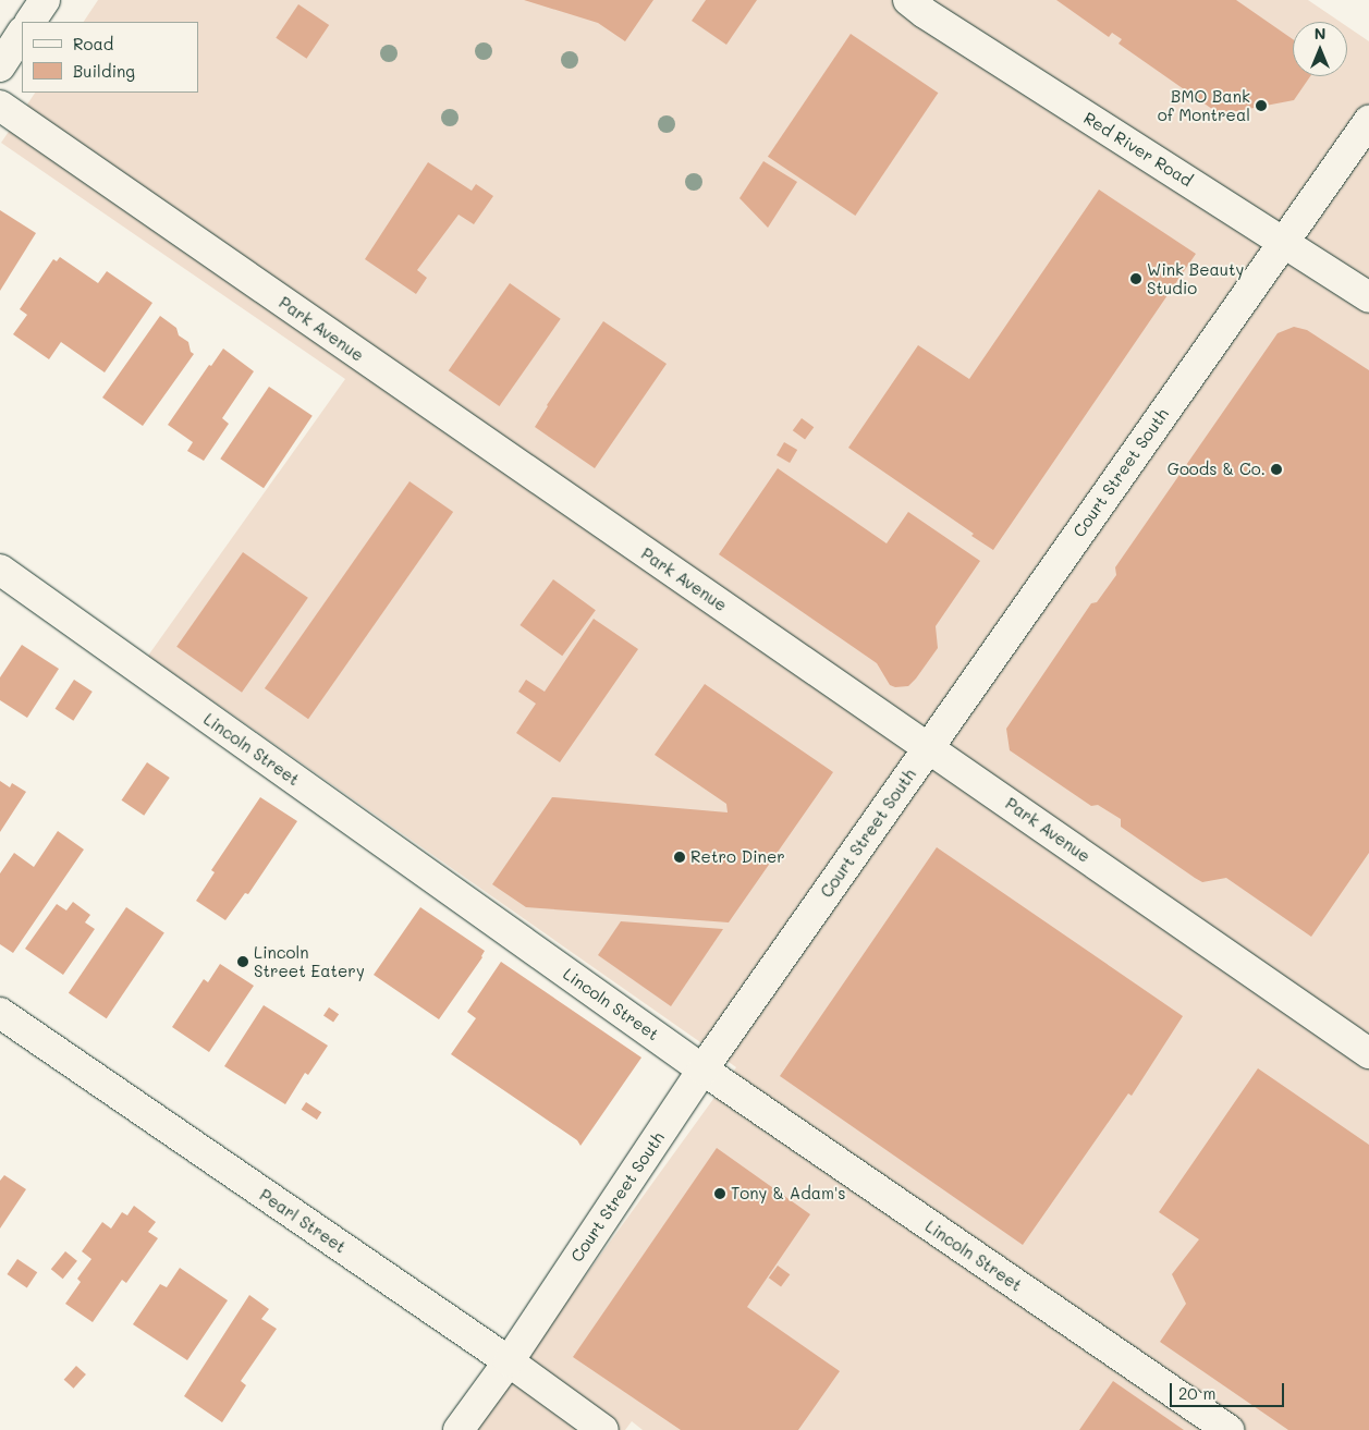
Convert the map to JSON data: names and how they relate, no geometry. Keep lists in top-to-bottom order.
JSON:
{
  "streets": {
    "street": [
      "Red River Road",
      "Park Avenue",
      "Court Street South",
      "Lincoln Street",
      "Pearl Street"
    ]
  },
  "crossings": [
    ["Red River Road", "Court Street South"],
    ["Park Avenue", "Court Street South"],
    ["Court Street South", "Lincoln Street"],
    ["Court Street South", "Pearl Street"]
  ],
  "places": [
    "BMO Bank of Montreal",
    "Wink Beauty Studio",
    "Goods & Co.",
    "Retro Diner",
    "Lincoln Street Eatery",
    "Tony & Adam's"
  ],
  "legend": ["Road", "Building"],
  "scale_bar": "20 m",
  "north": "top"
}
